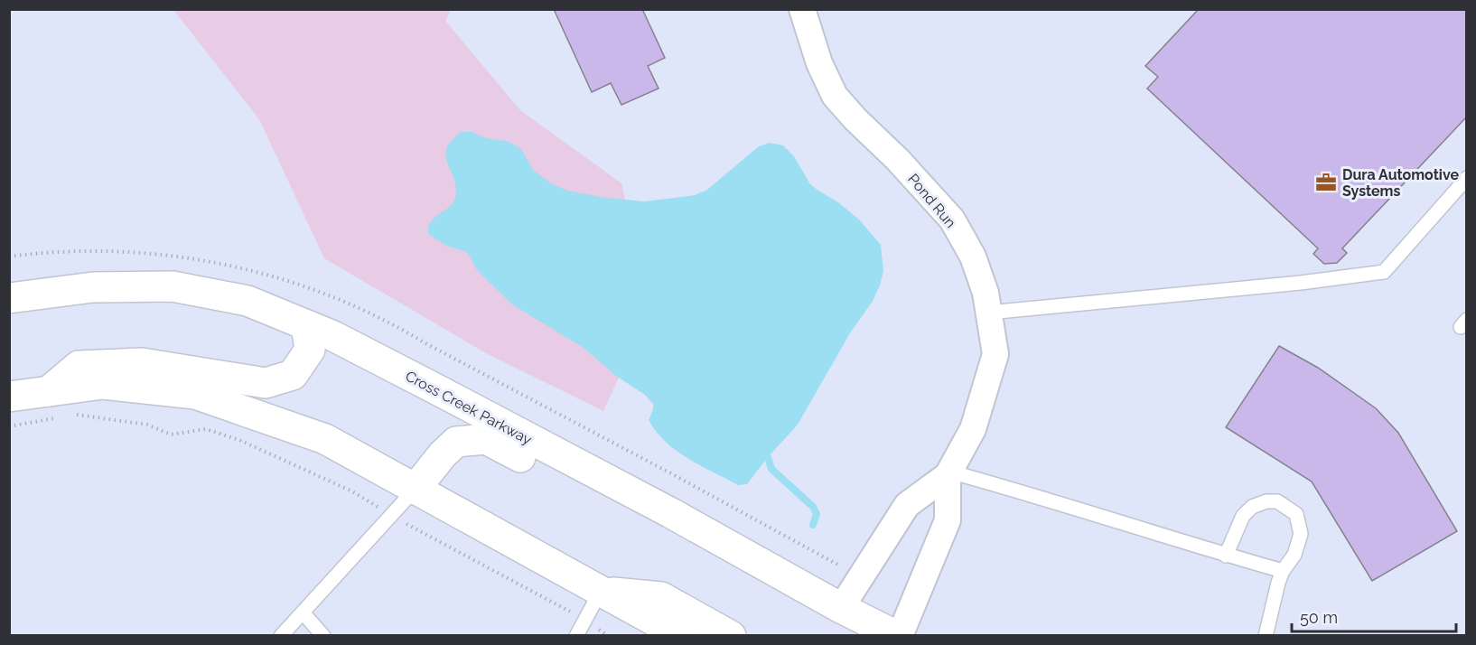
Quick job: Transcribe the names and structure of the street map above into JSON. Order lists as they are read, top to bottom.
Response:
{
  "streets": {
    "street": ["Pond Run", "Cross Creek Parkway"]
  },
  "crossings": [
    ["Pond Run", "Cross Creek Parkway"]
  ],
  "places": {
    "office": ["Dura Automotive Systems"]
  },
  "scale_bar": "50 m"
}
